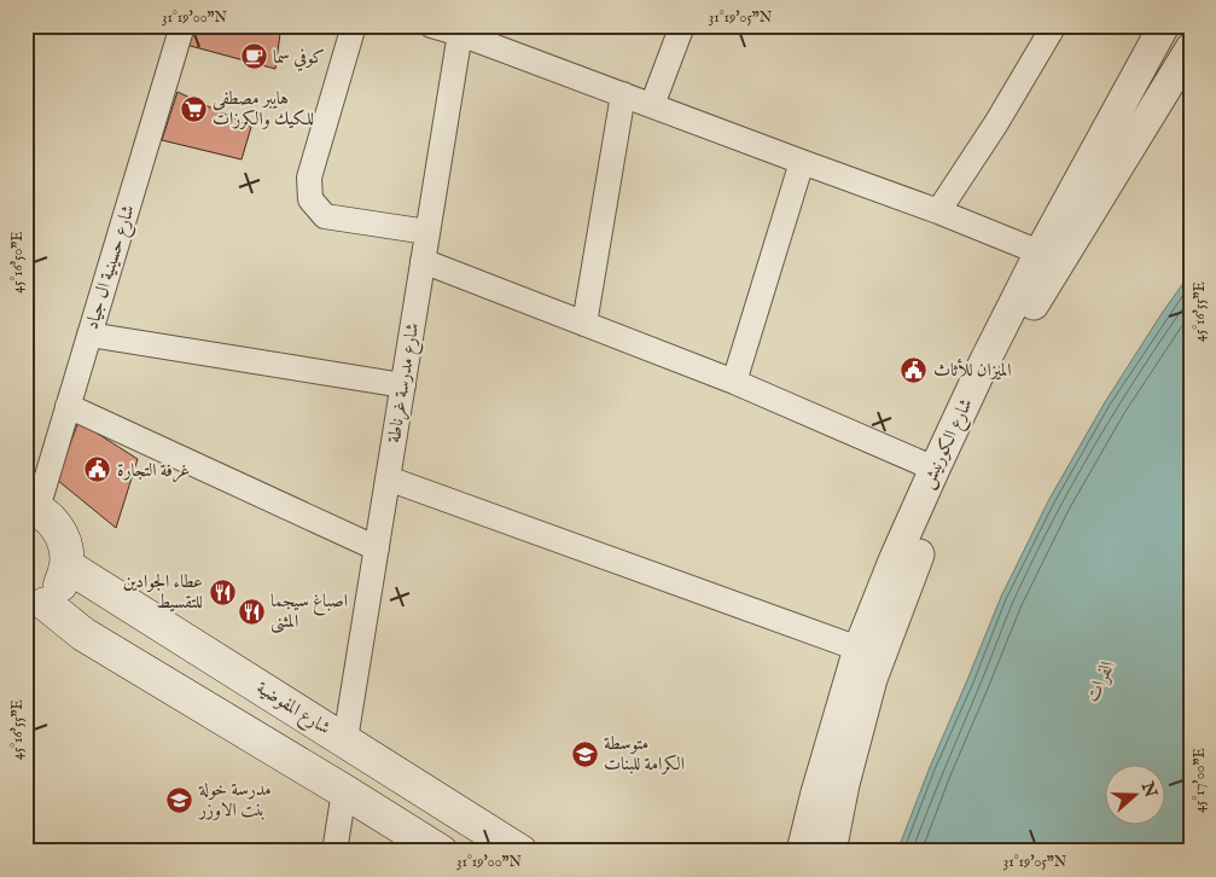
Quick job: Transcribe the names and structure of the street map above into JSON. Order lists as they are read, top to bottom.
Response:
{
  "streets": {
    "main road": ["شارع المفوضية"],
    "street": ["شارع حسينية ال جياد", "شارع مدرسة غرناطة", "شارع الكورنيش"]
  },
  "crossings": [
    ["شارع مدرسة غرناطة", "شارع المفوضية"]
  ],
  "water": ["الفرات"],
  "places": {
    "cafe": ["كوفي سما"],
    "supermarket": ["هايبر مصطفى للكيك والكرزات"],
    "public building": ["الميزان للأثاث", "غرفة التجارة"],
    "restaurant": ["عطاء الجوادين للتقسيط", "اصباغ سيجما المثنى"],
    "school or university": ["متوسطة الكرامة للبنات", "مدرسة خولة بنت الاوزر"]
  },
  "north": "right",
  "coordinates": [
    "31°19'00\"N",
    "31°19'05\"N",
    "45°16'50\"E",
    "45°16'55\"E",
    "45°17'00\"E"
  ]
}
